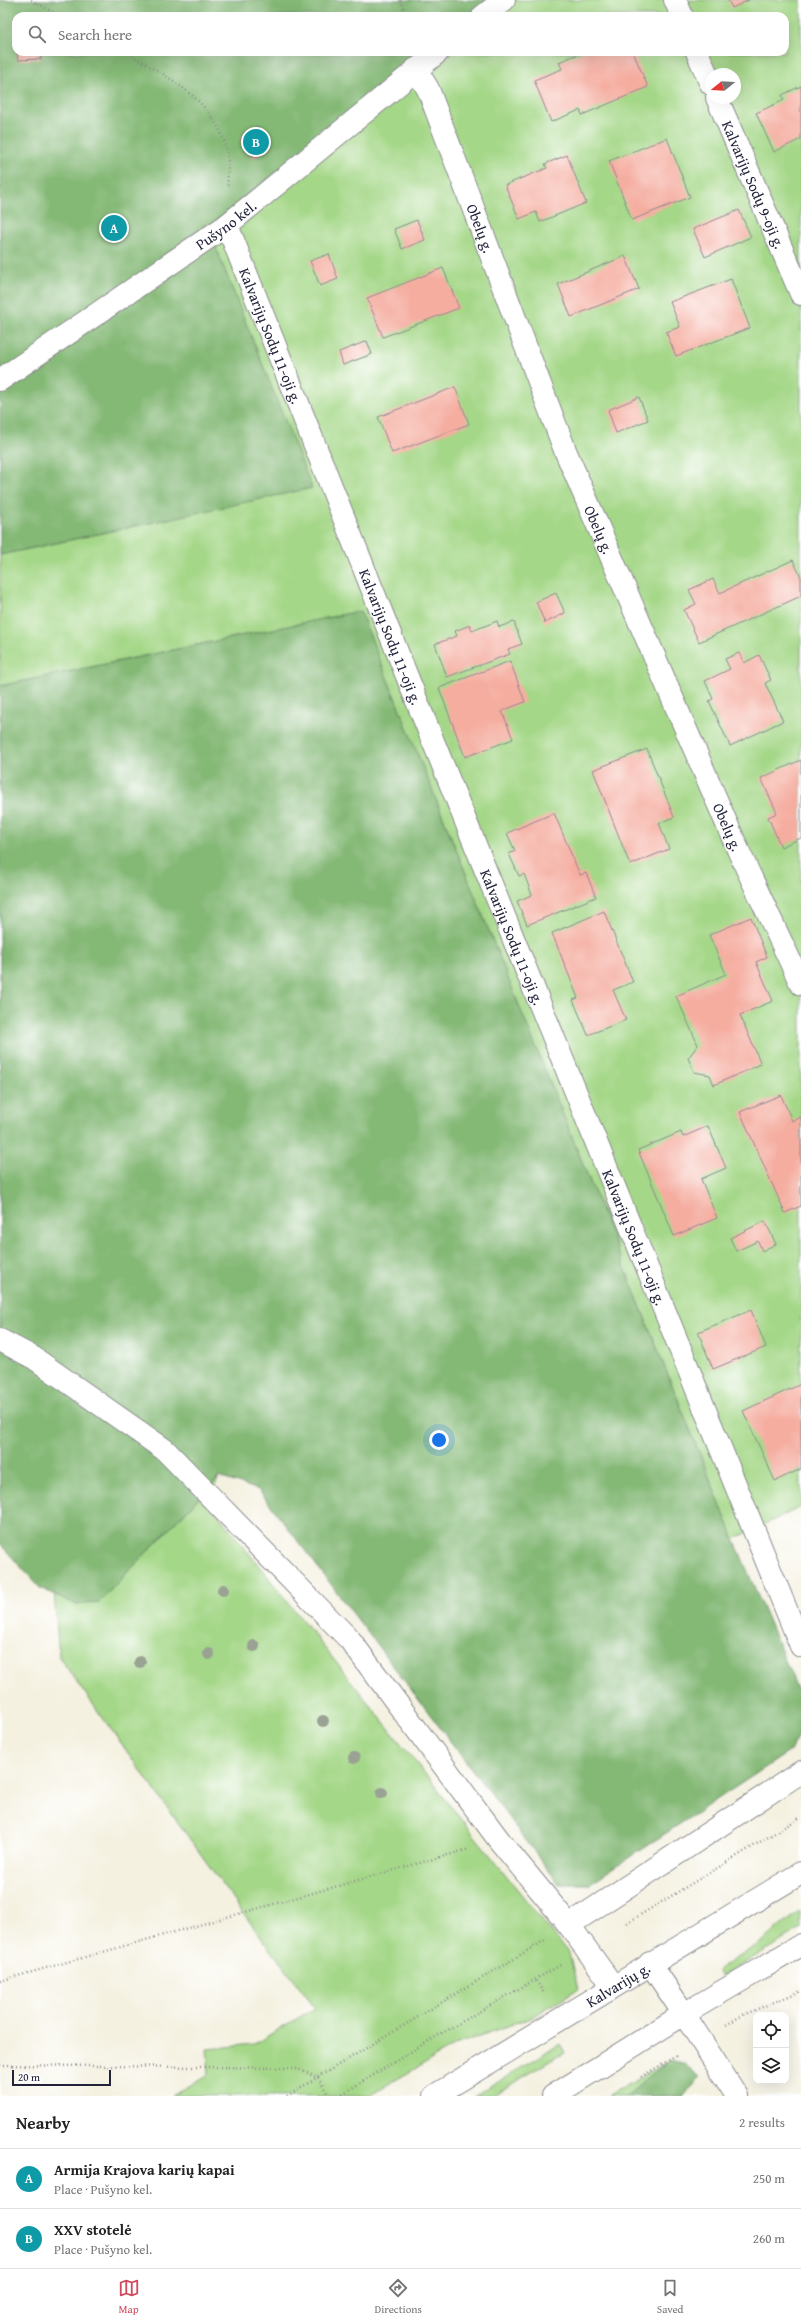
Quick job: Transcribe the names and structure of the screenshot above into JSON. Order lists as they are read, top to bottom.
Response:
{
  "streets": {
    "street": [
      "Kalvarijų Sodų 9-oji g.",
      "Pušyno kel.",
      "Obelų g.",
      "Kalvarijų Sodų 11-oji g.",
      "Kalvarijų g."
    ]
  },
  "crossings": [
    ["Pušyno kel.", "Obelų g."],
    ["Pušyno kel.", "Kalvarijų Sodų 11-oji g."]
  ],
  "scale_bar": "20 m",
  "north": "left",
  "page": {
    "search": "Search here",
    "pins": ["B", "A"],
    "scale": "20 m",
    "heading": ["Nearby", "2 results"],
    "list": [
      {
        "mark": "A",
        "name": "Armija Krajova karių kapai",
        "note": "Place · Pušyno kel.",
        "value": "250 m"
      },
      {
        "mark": "B",
        "name": "XXV stotelė",
        "note": "Place · Pušyno kel.",
        "value": "260 m"
      }
    ],
    "nav": ["Map", "Directions", "Saved"]
  }
}
